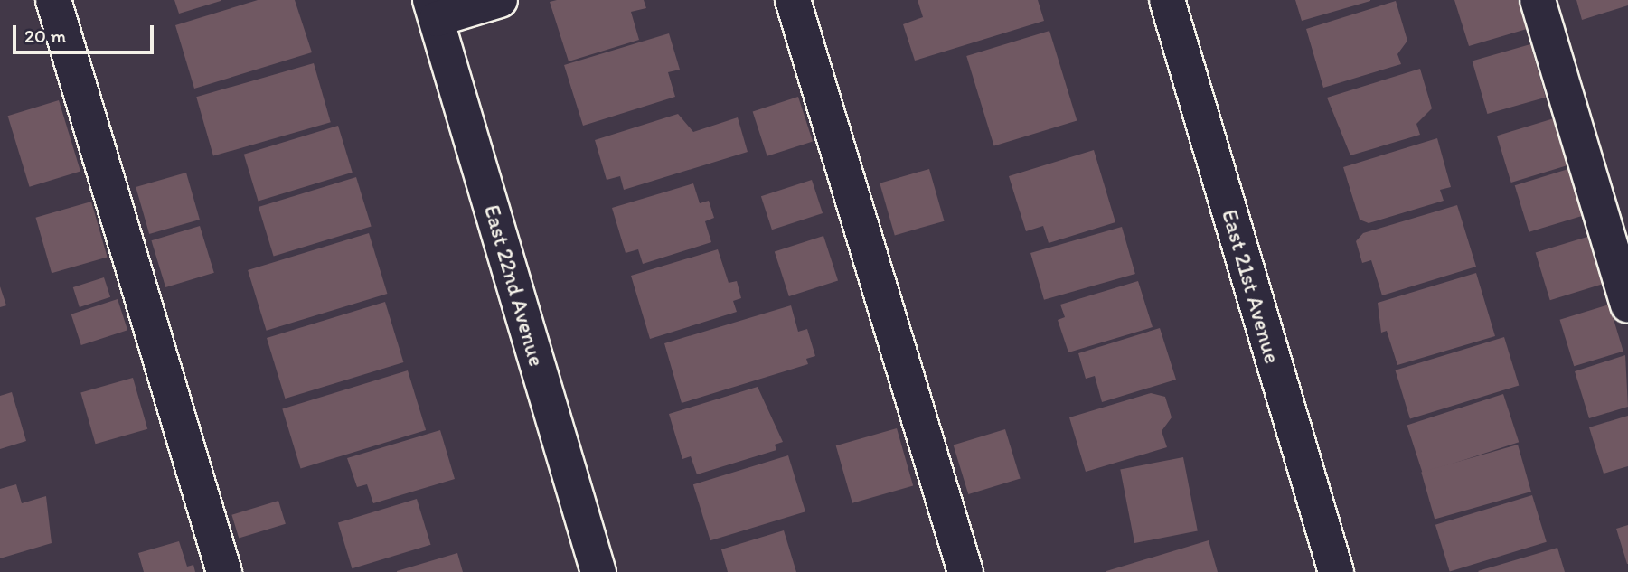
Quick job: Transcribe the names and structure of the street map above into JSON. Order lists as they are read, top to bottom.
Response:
{
  "streets": {
    "street": ["East 22nd Avenue", "East 21st Avenue"]
  },
  "scale_bar": "20 m"
}
